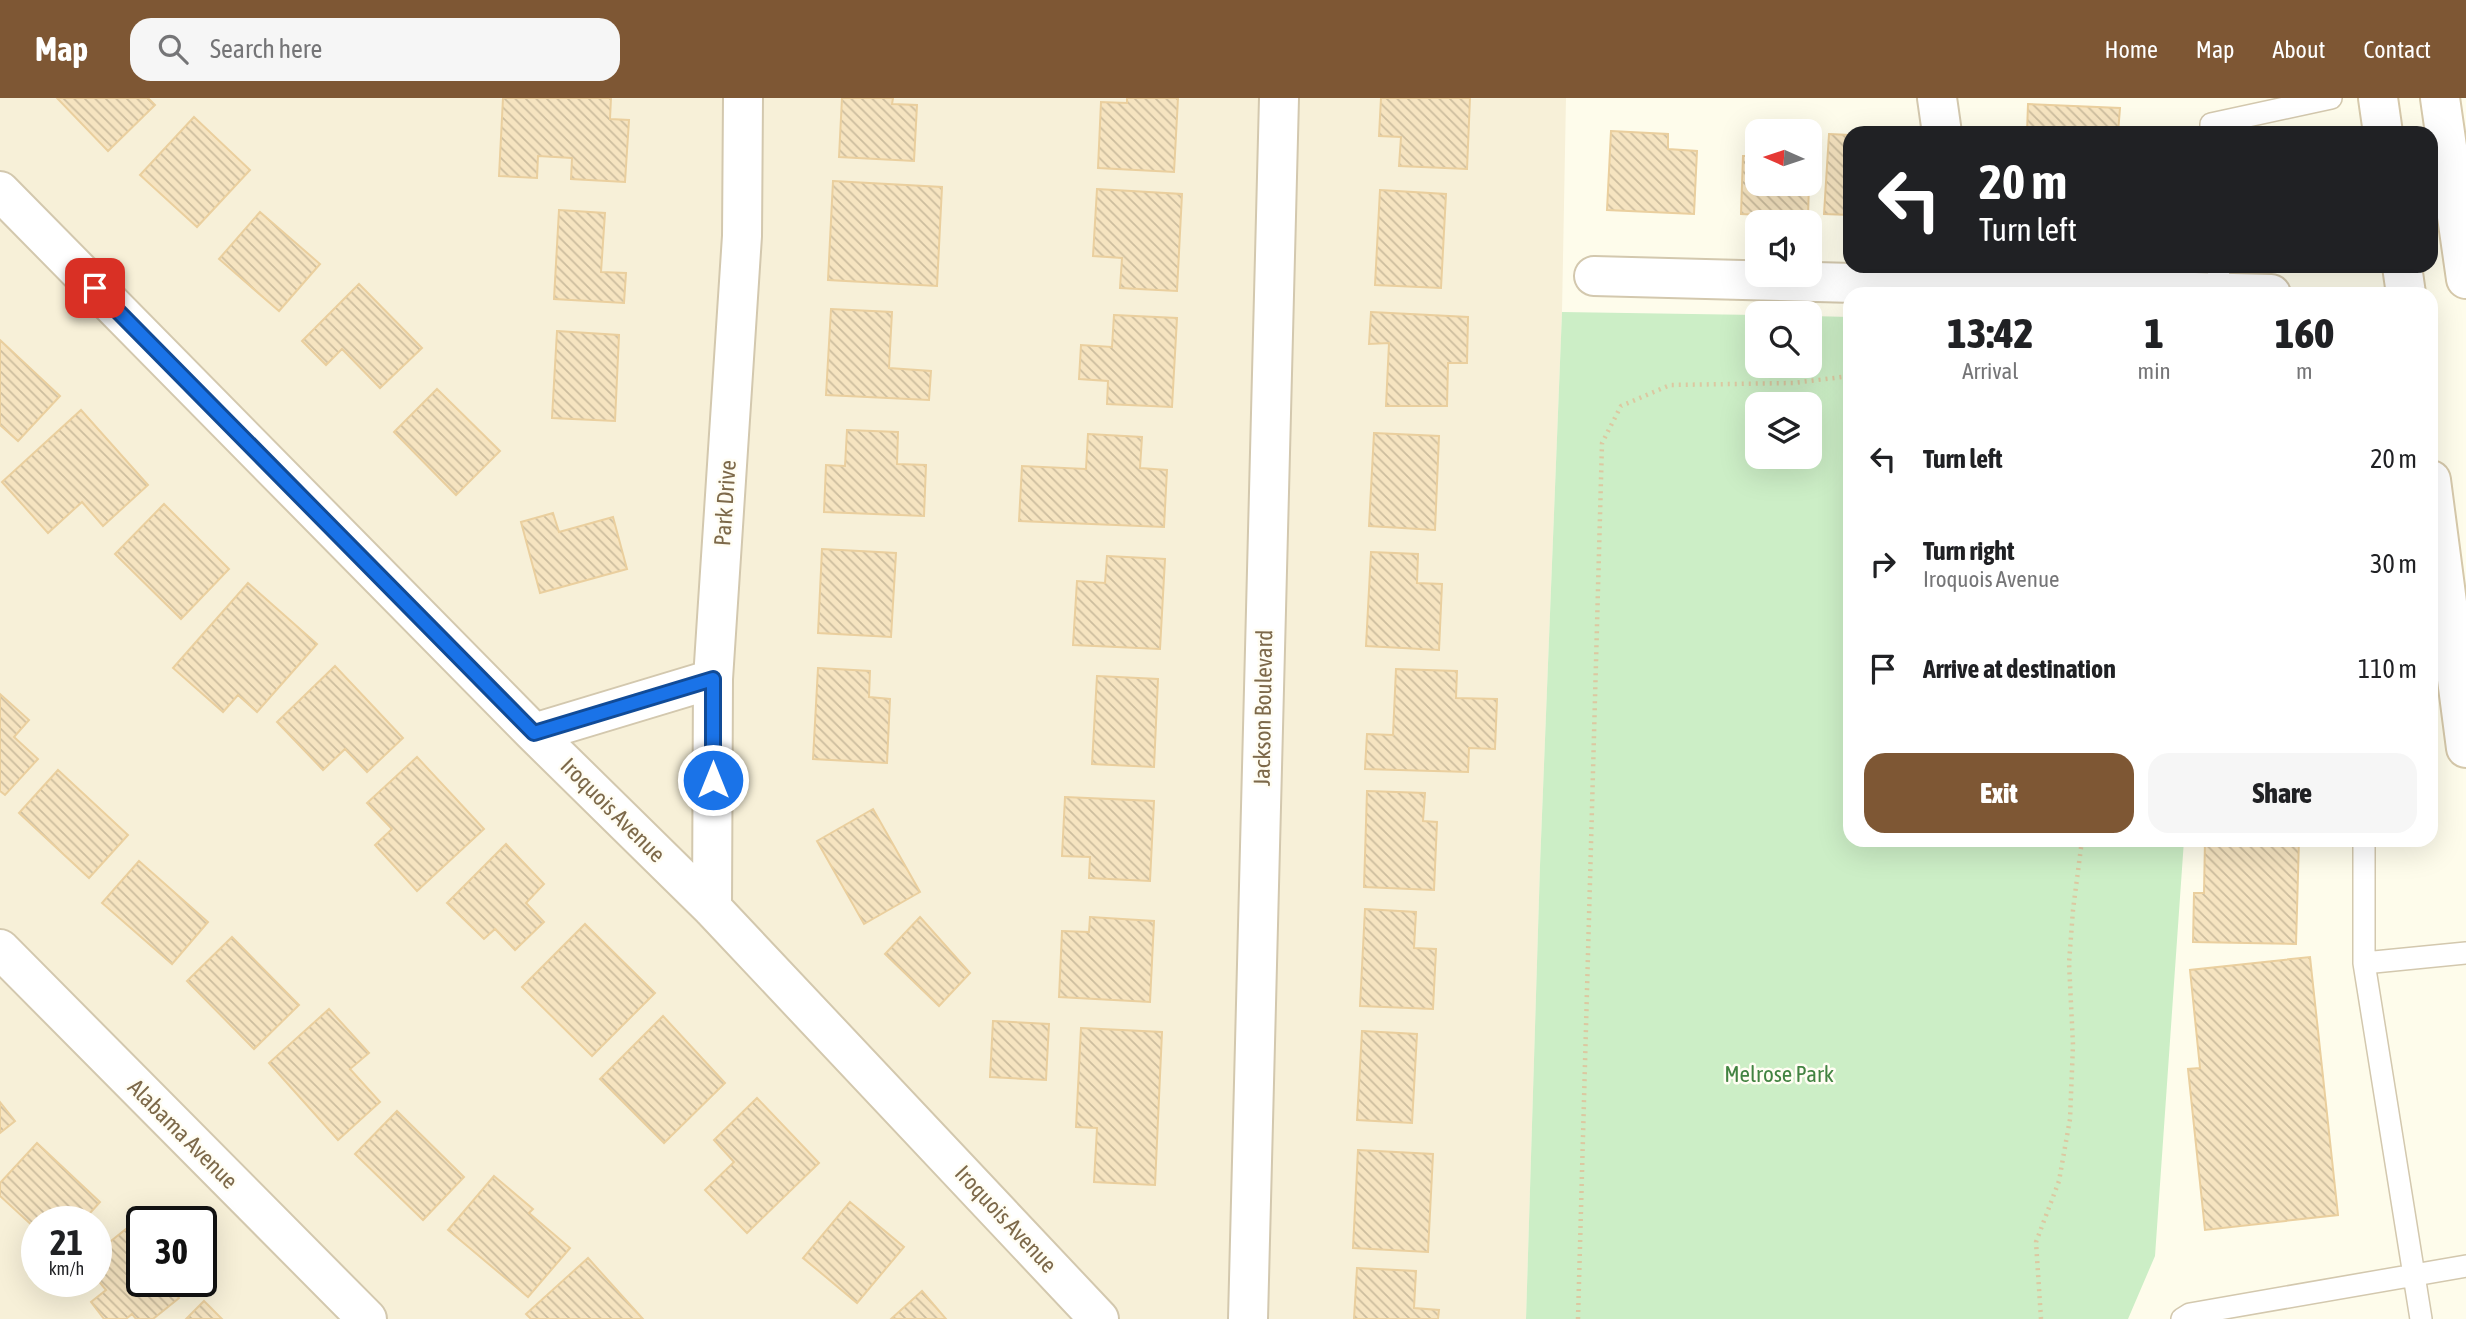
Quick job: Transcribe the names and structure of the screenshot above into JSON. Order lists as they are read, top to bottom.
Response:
{
  "streets": {
    "street": [
      "Park Drive",
      "Jackson Boulevard",
      "Iroquois Avenue",
      "Alabama Avenue"
    ]
  },
  "crossings": [
    ["Park Drive", "Iroquois Avenue"]
  ],
  "parks": ["Melrose Park"],
  "north": "left",
  "page": {
    "header": "Map",
    "search": "Search here",
    "nav": [
      "Home",
      "Map",
      "About",
      "Contact"
    ],
    "turn": ["20 m", "Turn left"],
    "eta": [
      "13:42",
      "Arrival",
      "1",
      "min",
      "160",
      "m"
    ],
    "list": [
      {
        "name": "Turn left",
        "value": "20 m"
      },
      {
        "name": "Turn right",
        "note": "Iroquois Avenue",
        "value": "30 m"
      },
      {
        "name": "Arrive at destination",
        "value": "110 m"
      }
    ],
    "buttons": ["Exit", "Share"],
    "speed": "21 km/h",
    "limit": "30"
  }
}
